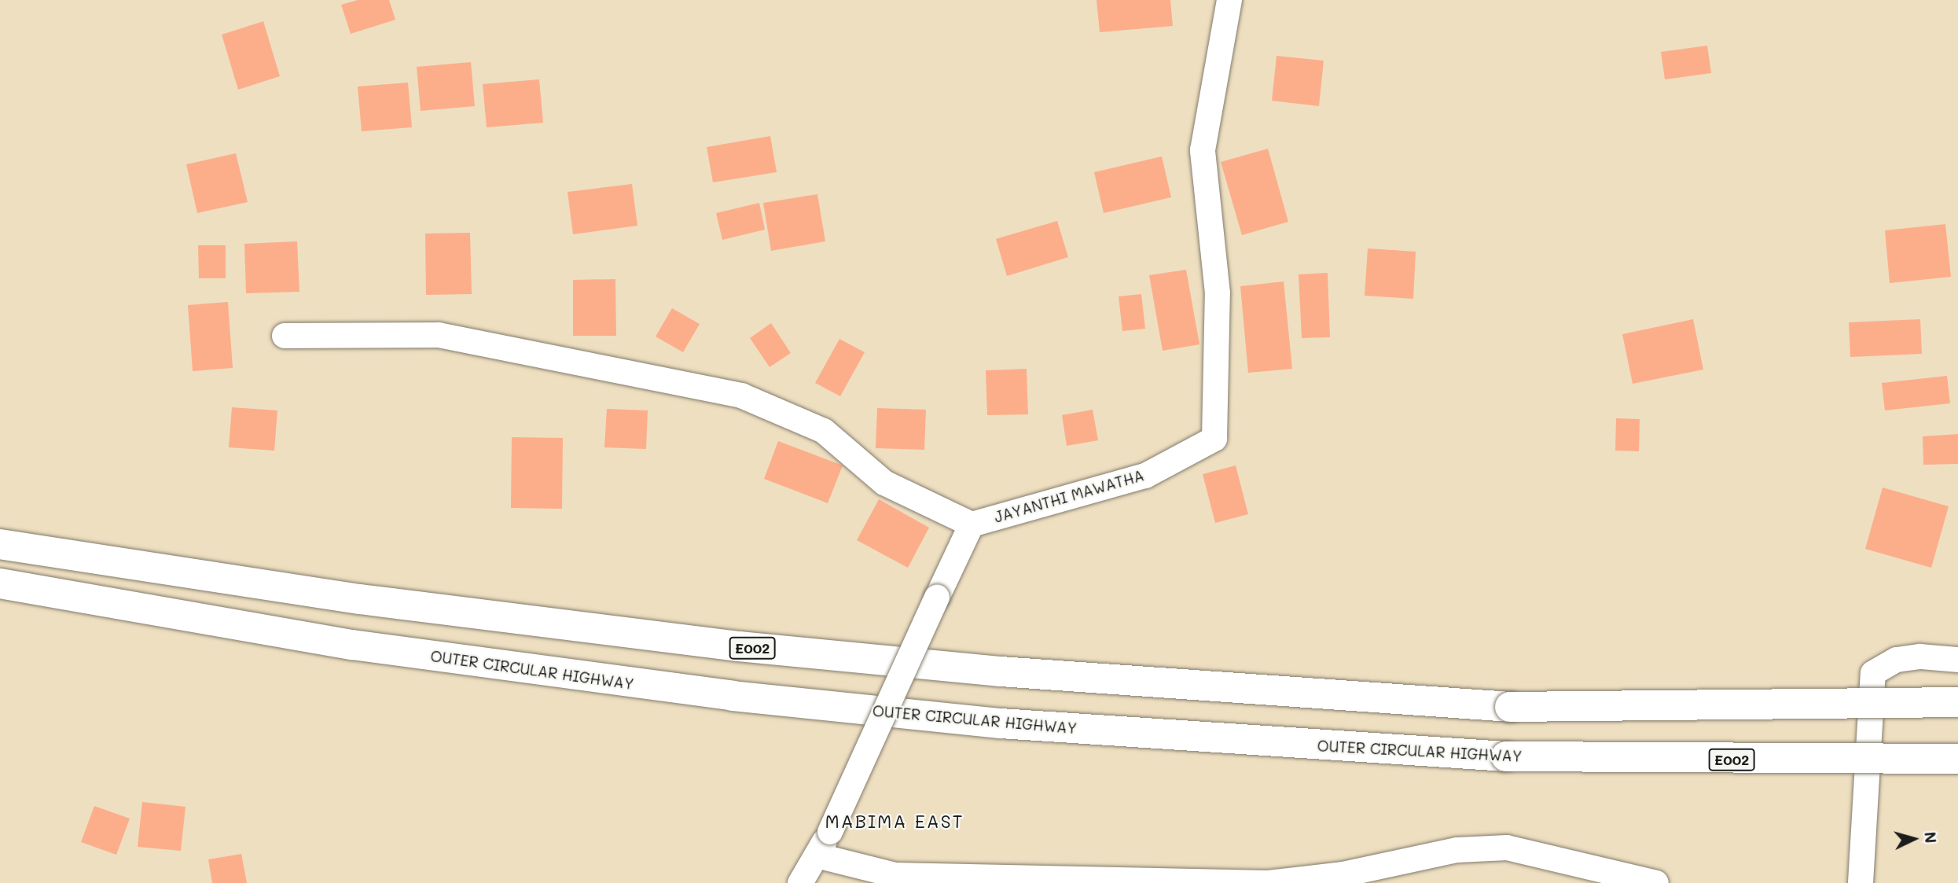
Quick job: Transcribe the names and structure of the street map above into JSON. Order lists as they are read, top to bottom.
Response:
{
  "streets": {
    "highway": ["E002", "OUTER CIRCULAR HIGHWAY"],
    "street": ["JAYANTHI MAWATHA"]
  },
  "districts": ["MABIMA EAST"],
  "north": "right"
}
